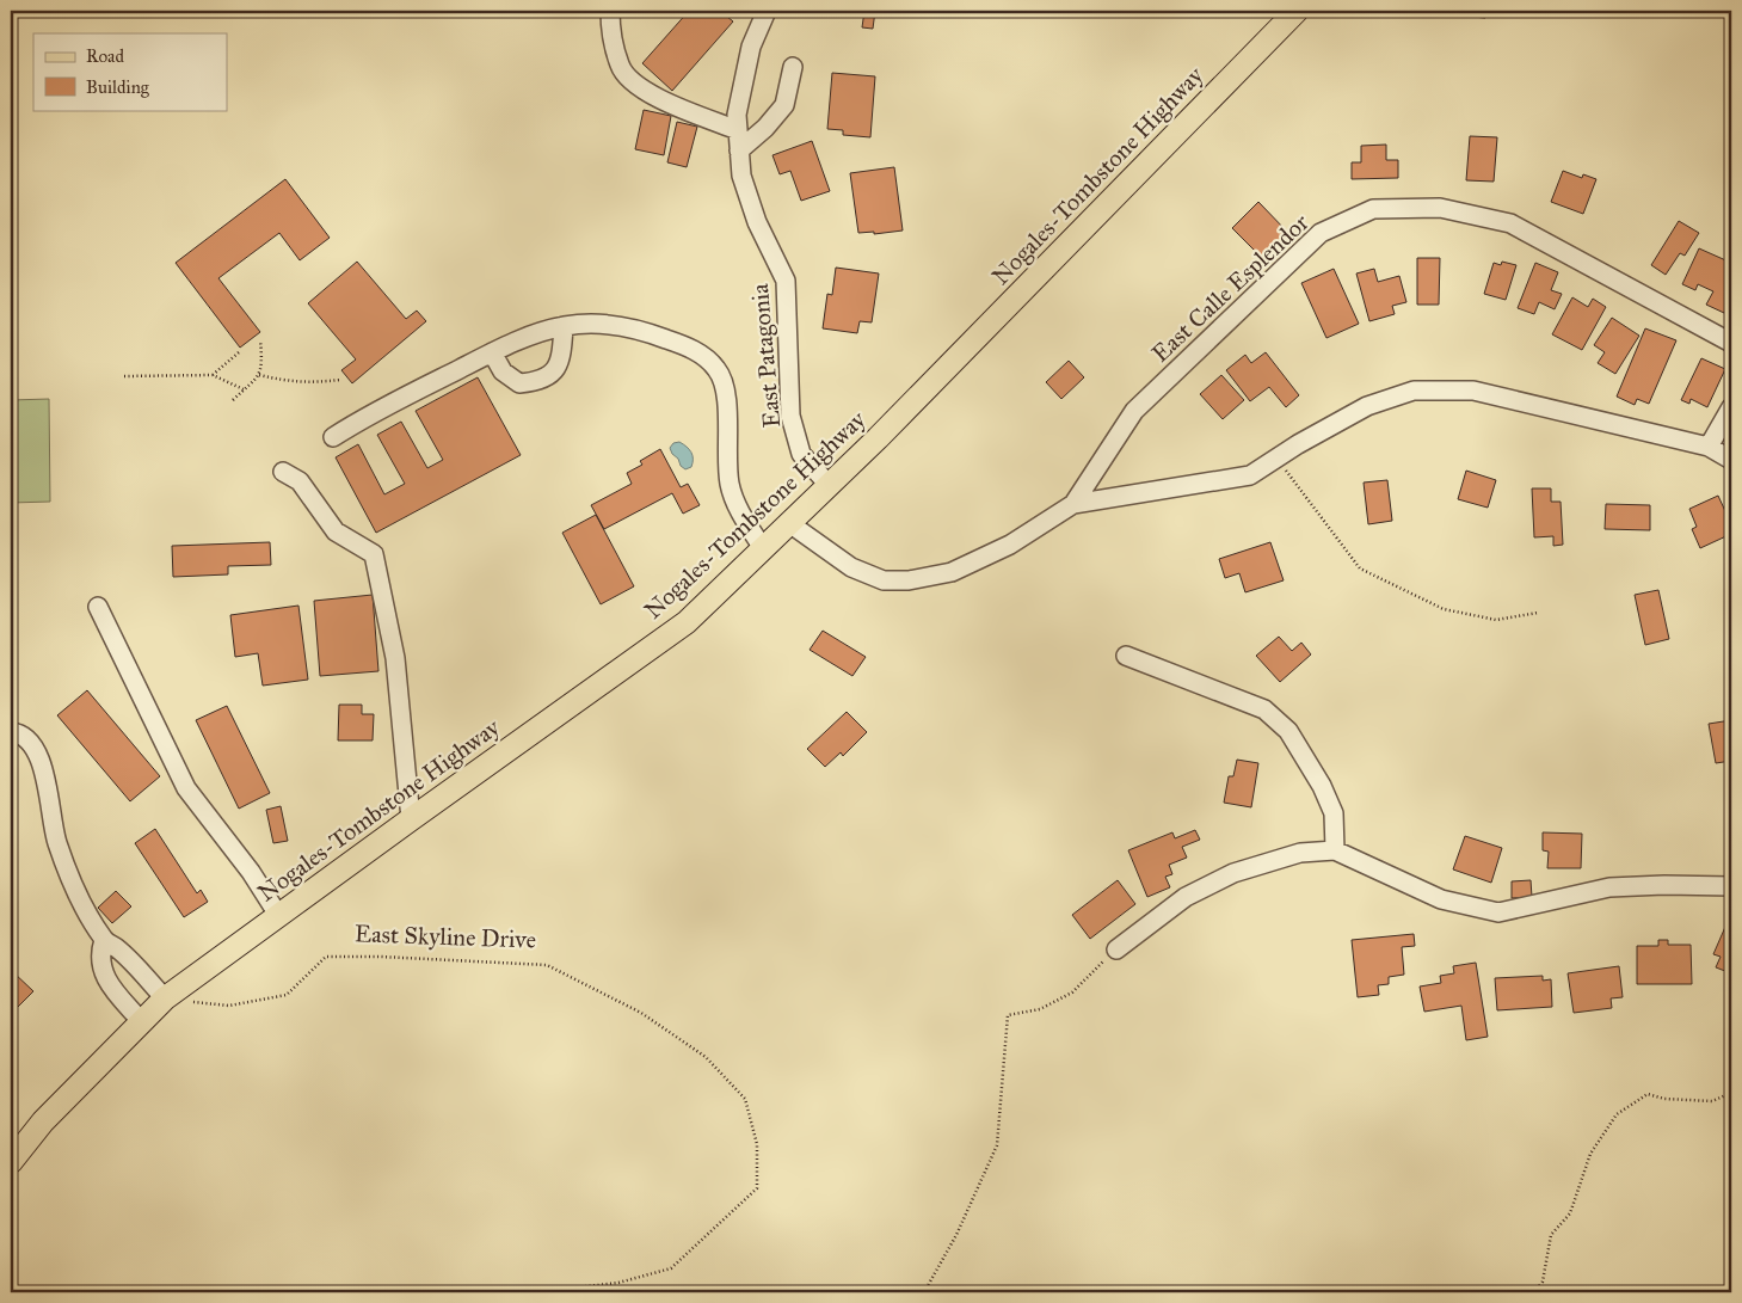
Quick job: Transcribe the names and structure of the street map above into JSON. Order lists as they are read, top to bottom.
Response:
{
  "streets": {
    "main road": ["Nogales-Tombstone Highway"],
    "street": ["East Calle Esplendor", "East Patagonia"],
    "path": ["East Skyline Drive"]
  },
  "crossings": [
    ["Nogales-Tombstone Highway", "East Patagonia"],
    ["Nogales-Tombstone Highway", "East Skyline Drive"]
  ],
  "legend": ["Road", "Building"]
}
